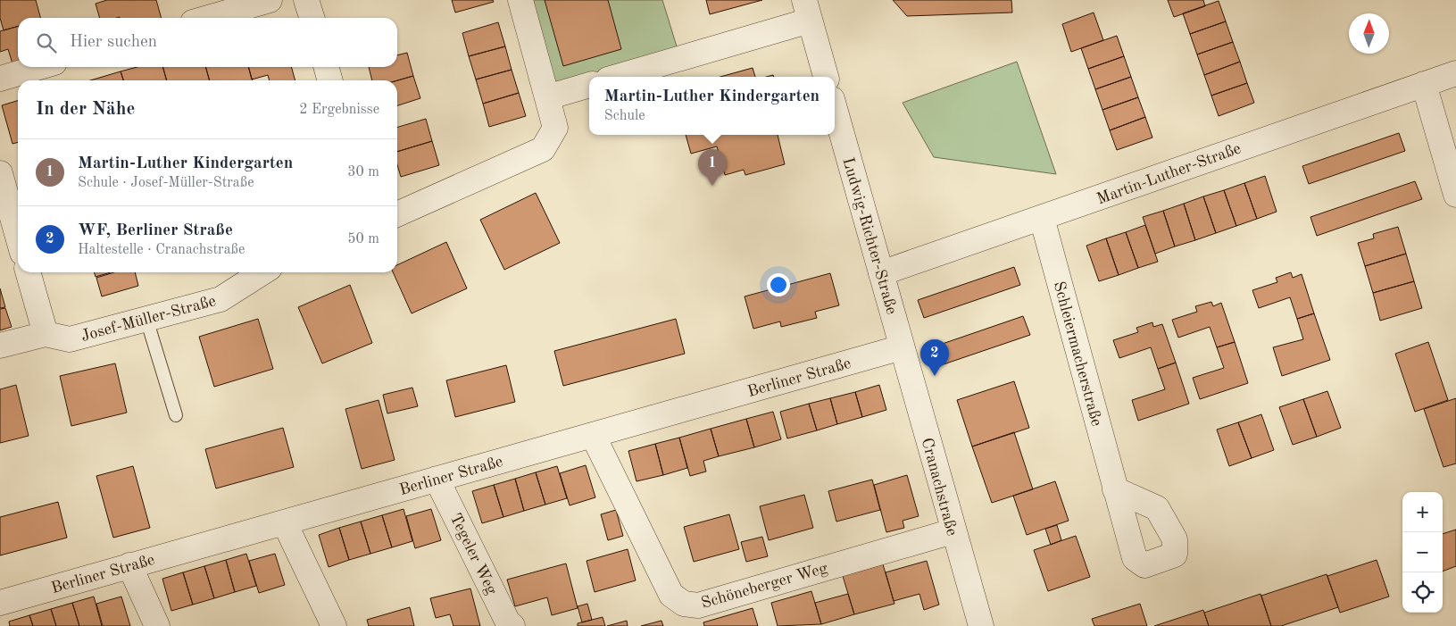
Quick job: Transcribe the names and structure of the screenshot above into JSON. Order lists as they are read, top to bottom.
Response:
{
  "streets": {
    "street": [
      "Martin-Luther-Straße",
      "Ludwig-Richter-Straße",
      "Josef-Müller-Straße",
      "Schleiermacherstraße",
      "Berliner Straße",
      "Cranachstraße",
      "Tegeler Weg",
      "Schöneberger Weg"
    ]
  },
  "crossings": [
    ["Martin-Luther-Straße", "Ludwig-Richter-Straße"],
    ["Martin-Luther-Straße", "Schleiermacherstraße"],
    ["Ludwig-Richter-Straße", "Berliner Straße"],
    ["Ludwig-Richter-Straße", "Cranachstraße"],
    ["Berliner Straße", "Cranachstraße"],
    ["Berliner Straße", "Tegeler Weg"],
    ["Berliner Straße", "Schöneberger Weg"],
    ["Cranachstraße", "Schöneberger Weg"]
  ],
  "north": "top",
  "page": {
    "search": "Hier suchen",
    "popup": ["Martin-Luther Kindergarten", "Schule"],
    "heading": ["In der Nähe", "2 Ergebnisse"],
    "list": [
      {
        "mark": "1",
        "name": "Martin-Luther Kindergarten",
        "note": "Schule · Josef-Müller-Straße",
        "value": "30 m"
      },
      {
        "mark": "2",
        "name": "WF, Berliner Straße",
        "note": "Haltestelle · Cranachstraße",
        "value": "50 m"
      }
    ],
    "pins": ["1", "2"],
    "map_buttons": ["+", "−"]
  }
}
